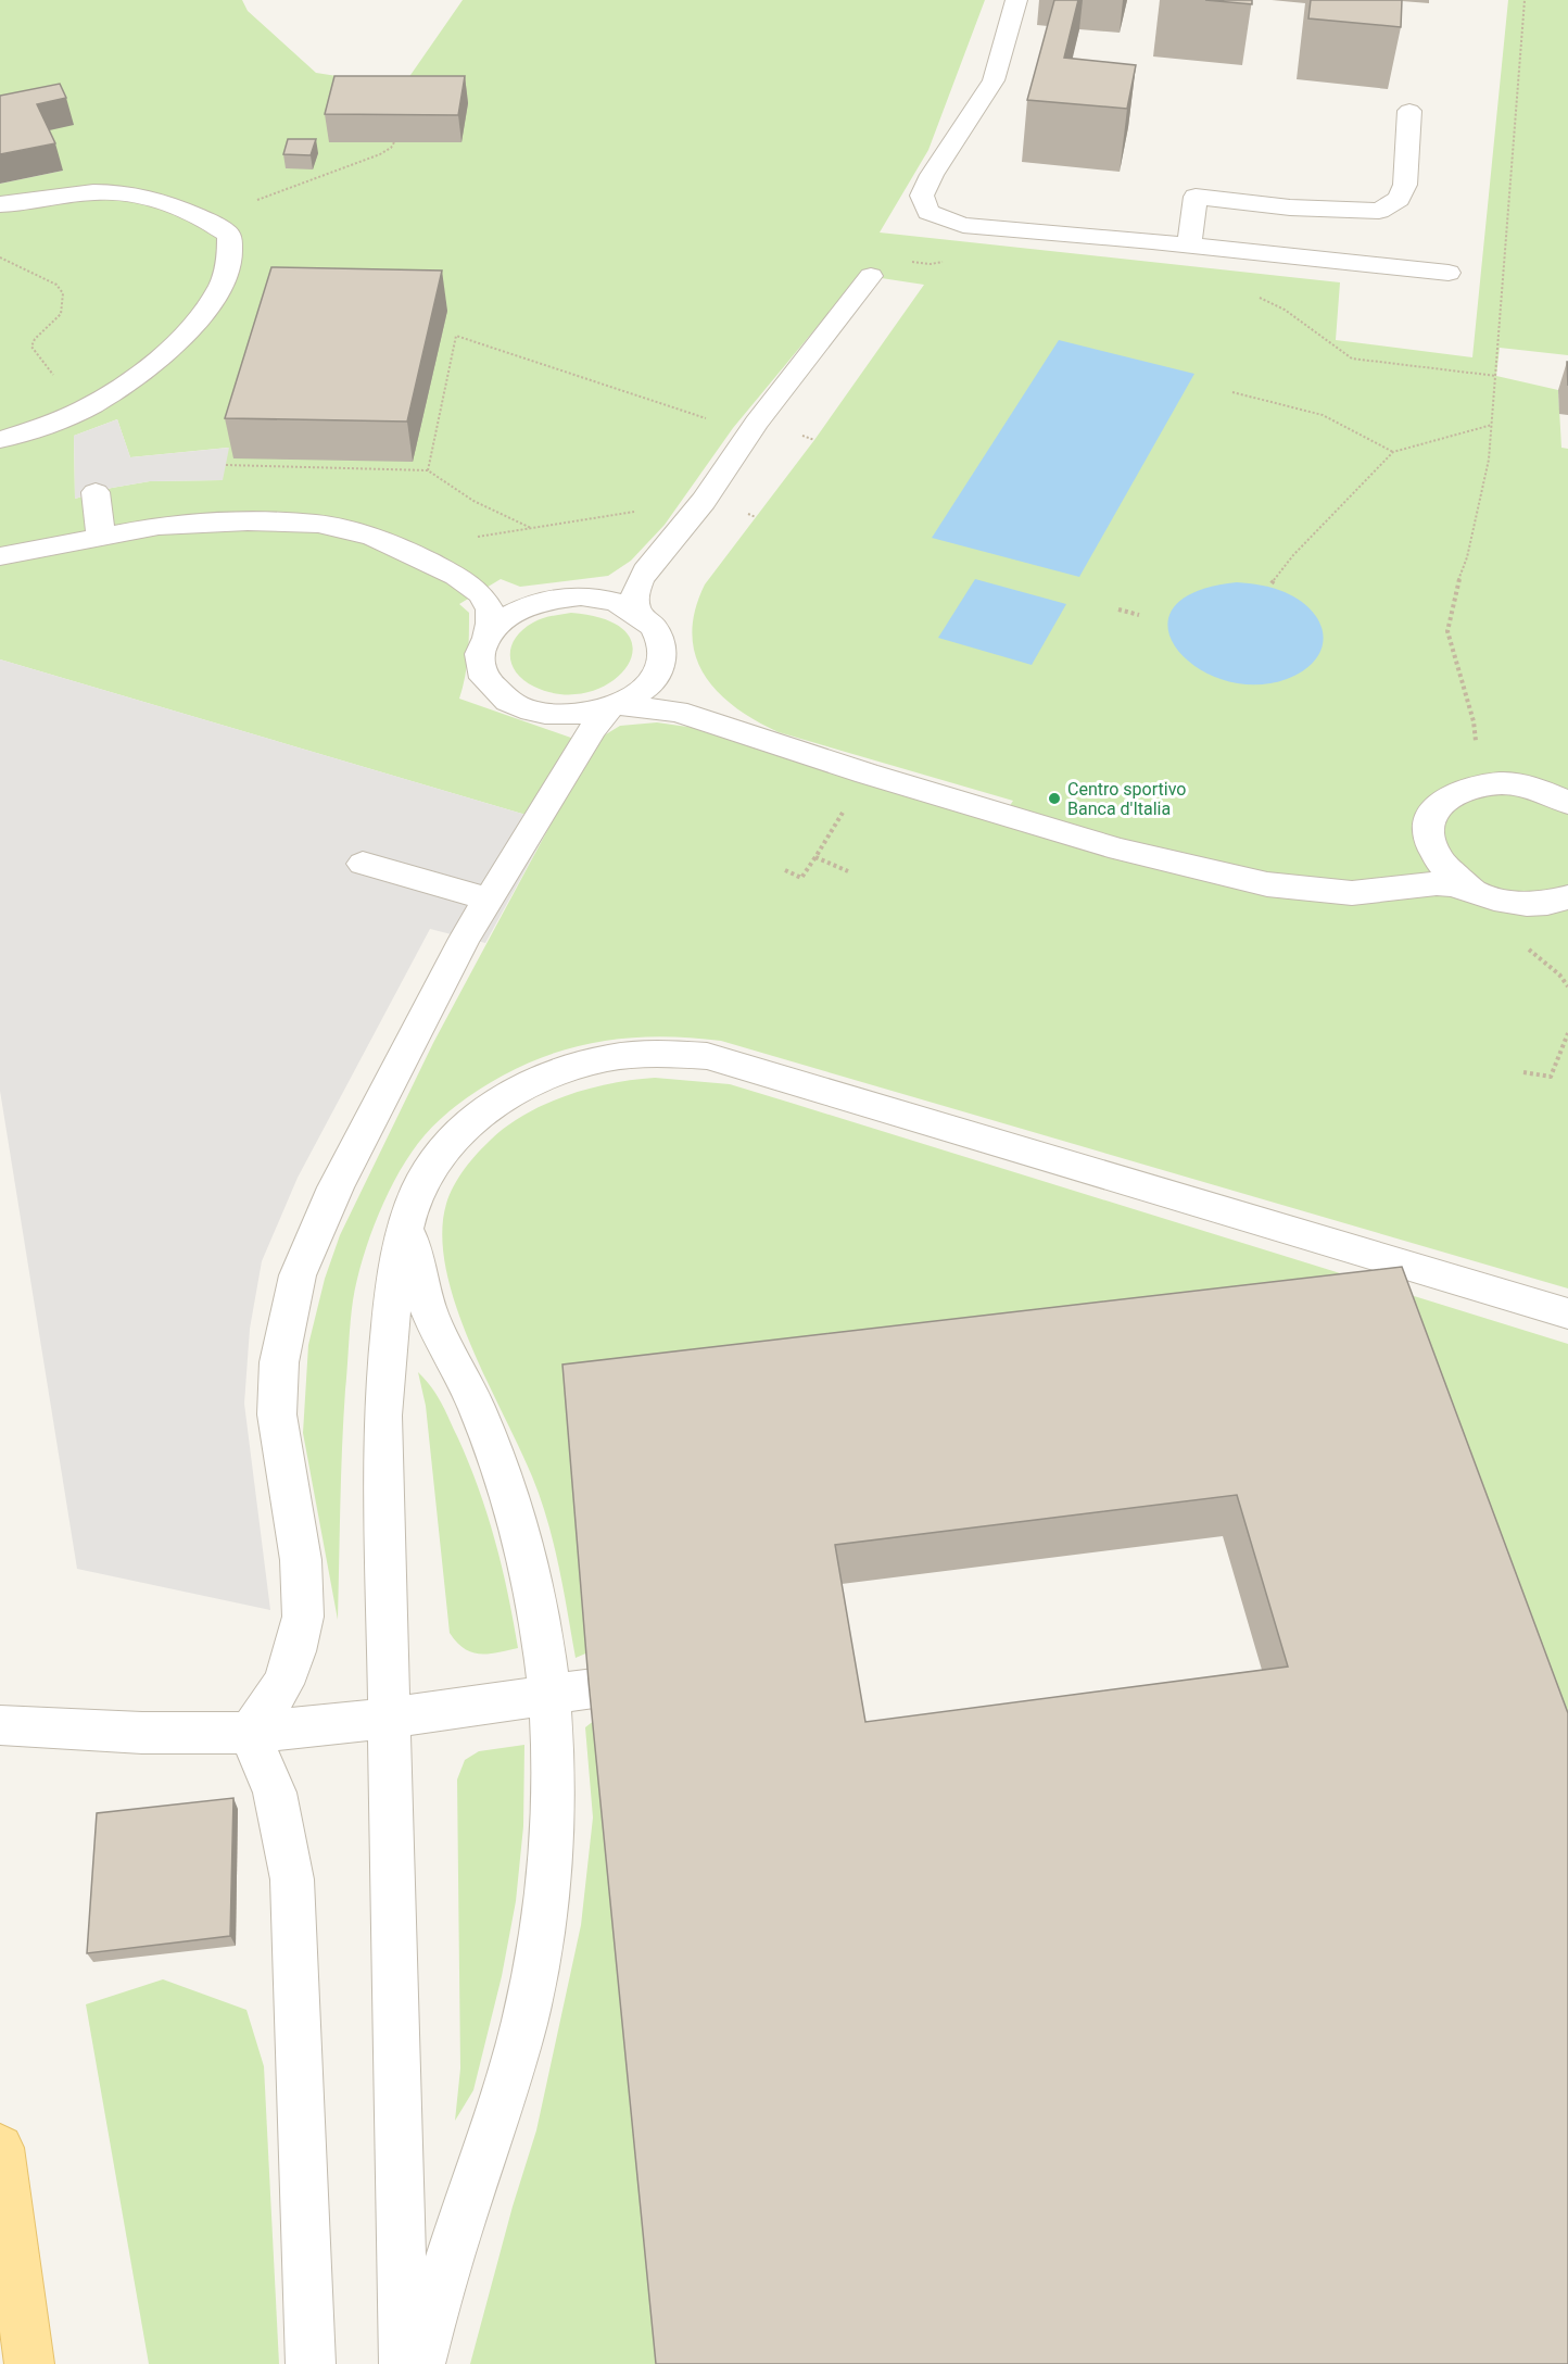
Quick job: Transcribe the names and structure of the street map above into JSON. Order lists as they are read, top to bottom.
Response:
{
  "places": ["Centro sportivo Banca d'Italia"]
}
